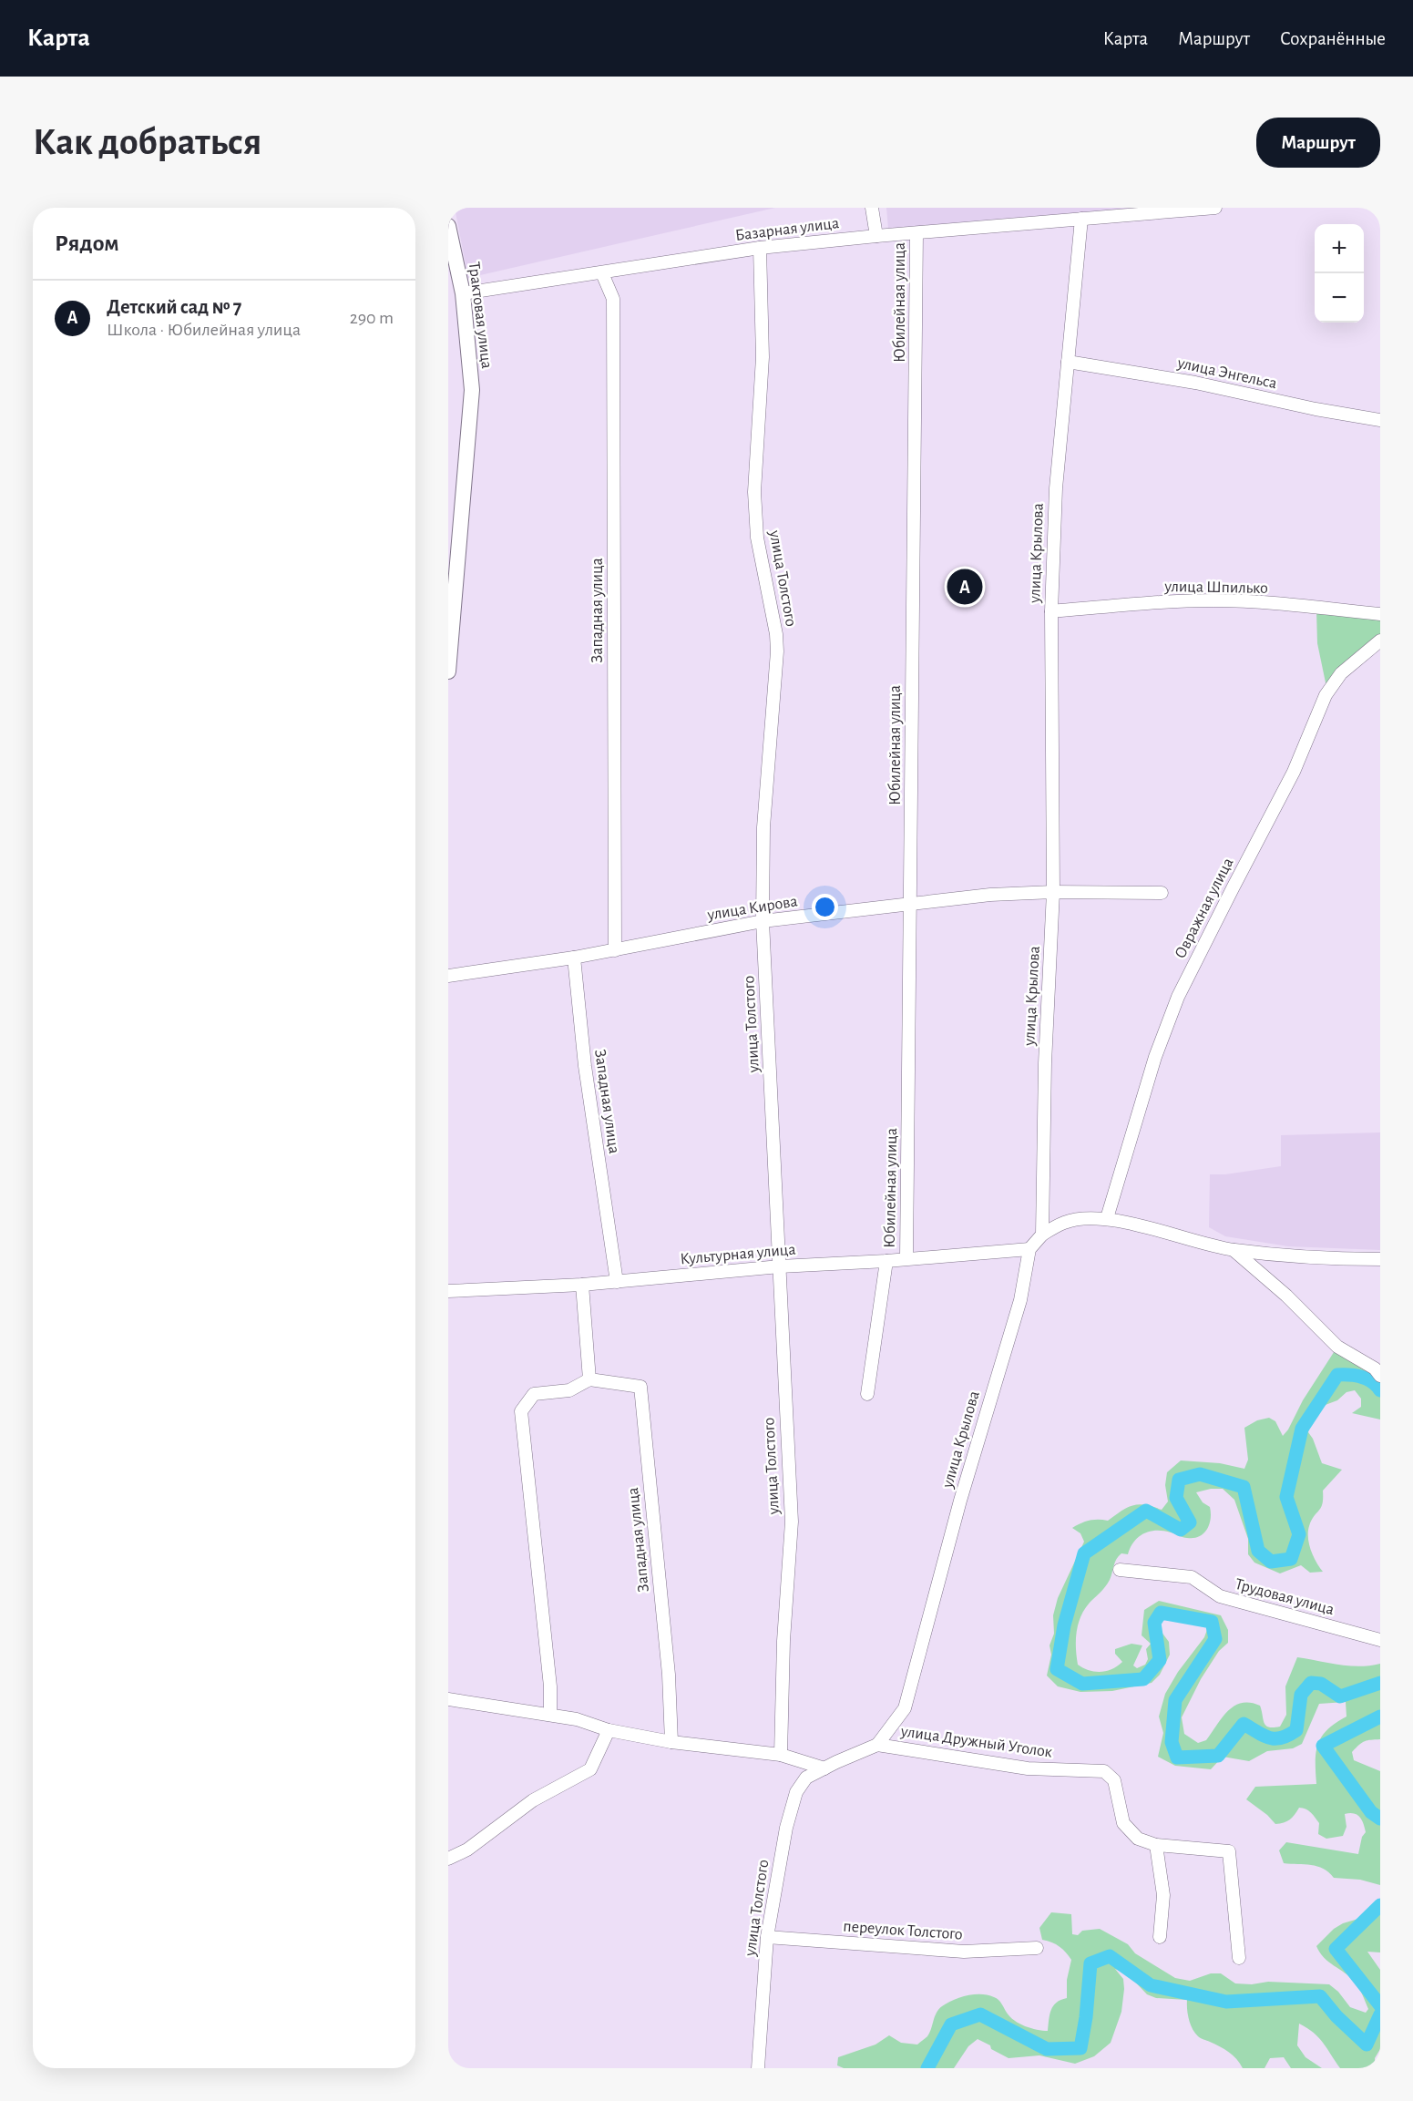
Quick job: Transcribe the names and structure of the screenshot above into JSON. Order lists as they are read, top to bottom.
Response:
{
  "streets": {
    "main road": ["Трактовая улица"],
    "street": [
      "Базарная улица",
      "Юбилейная улица",
      "улица Энгельса",
      "улица Крылова",
      "улица Толстого",
      "улица Шпилько",
      "Западная улица",
      "улица Кирова",
      "Овражная улица",
      "Культурная улица",
      "Трудовая улица",
      "улица Дружный Уголок",
      "переулок Толстого"
    ]
  },
  "crossings": [
    ["Базарная улица", "Юбилейная улица"],
    ["Базарная улица", "Трактовая улица"],
    ["Базарная улица", "улица Крылова"],
    ["Базарная улица", "улица Толстого"],
    ["Базарная улица", "Западная улица"],
    ["Юбилейная улица", "улица Кирова"],
    ["Юбилейная улица", "Культурная улица"],
    ["улица Энгельса", "улица Крылова"],
    ["улица Крылова", "улица Толстого"],
    ["улица Крылова", "улица Шпилько"],
    ["улица Крылова", "улица Кирова"],
    ["улица Крылова", "Культурная улица"],
    ["улица Крылова", "улица Дружный Уголок"],
    ["улица Толстого", "улица Кирова"],
    ["улица Толстого", "Культурная улица"],
    ["улица Толстого", "улица Дружный Уголок"],
    ["улица Толстого", "переулок Толстого"],
    ["Западная улица", "улица Кирова"],
    ["Западная улица", "Культурная улица"]
  ],
  "page": {
    "header": "Карта",
    "nav": ["Карта", "Маршрут", "Сохранённые"],
    "buttons": "Маршрут",
    "title": "Как добраться",
    "heading": "Рядом",
    "map_buttons": ["+", "−"],
    "list": [
      {
        "mark": "A",
        "name": "Детский сад № 7",
        "note": "Школа · Юбилейная улица",
        "value": "290 m"
      }
    ],
    "pins": "A"
  }
}
